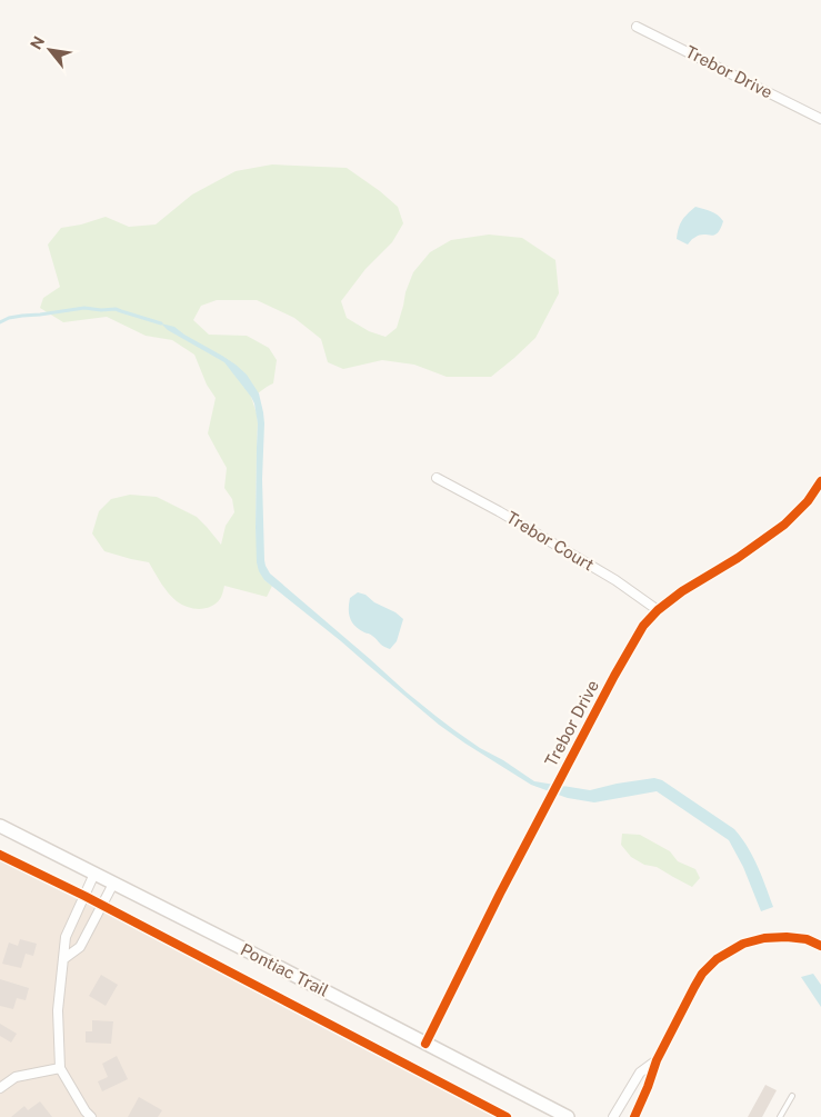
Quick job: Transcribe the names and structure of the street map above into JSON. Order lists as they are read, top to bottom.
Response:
{
  "streets": {
    "main road": ["Pontiac Trail"],
    "street": ["Trebor Drive", "Trebor Court"]
  },
  "crossings": [
    ["Trebor Drive", "Trebor Court"],
    ["Trebor Drive", "Pontiac Trail"]
  ],
  "north": "top left"
}
